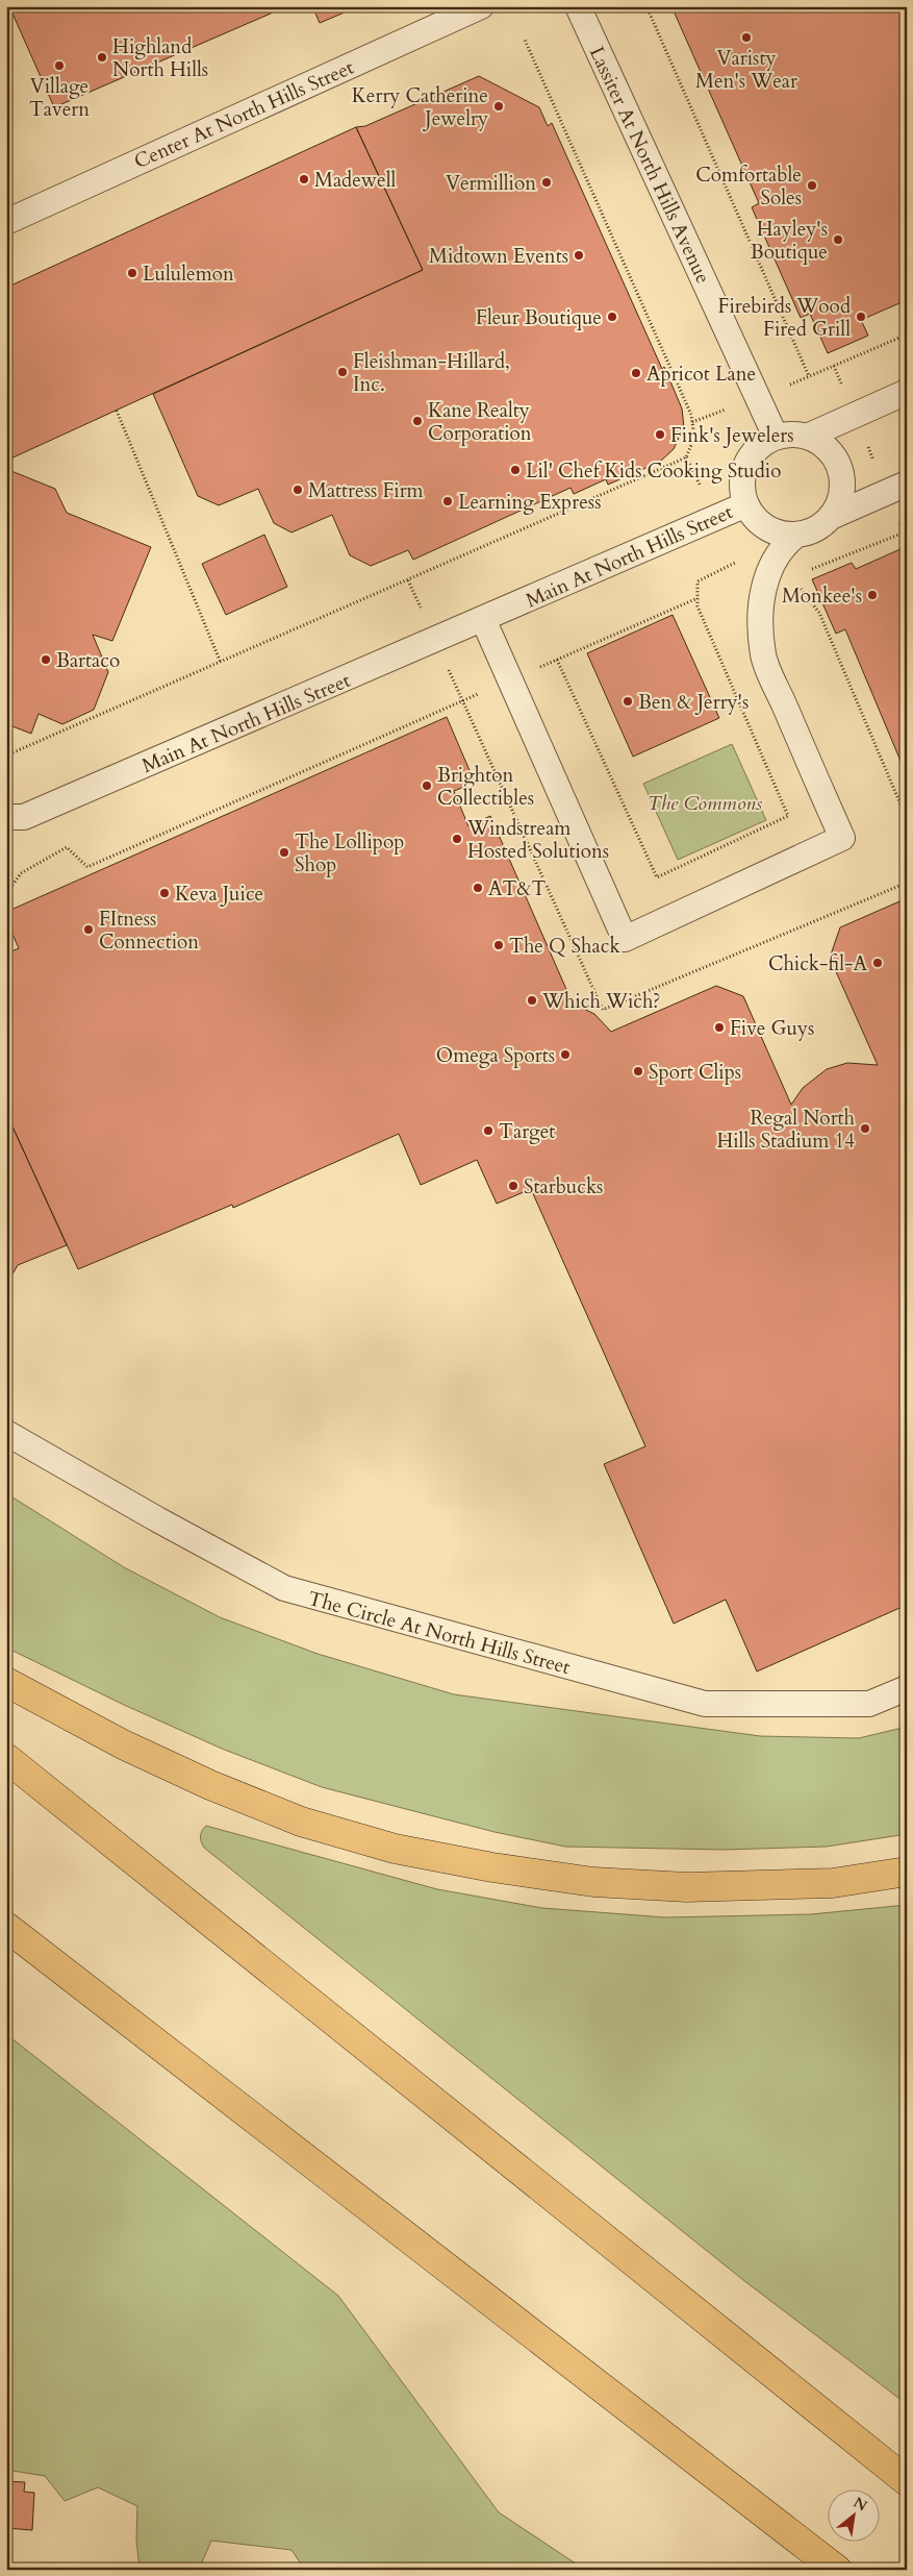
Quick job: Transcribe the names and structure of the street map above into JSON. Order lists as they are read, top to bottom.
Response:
{
  "streets": {
    "lane": [
      "Center At North Hills Street",
      "Lassiter At North Hills Avenue",
      "Main At North Hills Street",
      "The Circle At North Hills Street"
    ]
  },
  "crossings": [
    ["Lassiter At North Hills Avenue", "Main At North Hills Street"]
  ],
  "parks": ["The Commons"],
  "places": [
    "Varisty Men's Wear",
    "Highland North Hills",
    "Village Tavern",
    "Kerry Catherine Jewelry",
    "Madewell",
    "Vermillion",
    "Comfortable Soles",
    "Hayley's Boutique",
    "Midtown Events",
    "Lululemon",
    "Fleur Boutique",
    "Firebirds Wood Fired Grill",
    "Fleishman-Hillard, Inc.",
    "Apricot Lane",
    "Kane Realty Corporation",
    "Fink's Jewelers",
    "Lil' Chef Kids Cooking Studio",
    "Mattress Firm",
    "Learning Express",
    "Monkee's",
    "Bartaco",
    "Ben & Jerry's",
    "Brighton Collectibles",
    "Windstream Hosted Solutions",
    "The Lollipop Shop",
    "AT&T",
    "Keva Juice",
    "FItness Connection",
    "The Q Shack",
    "Chick-fil-A",
    "Which Wich?",
    "Five Guys",
    "Omega Sports",
    "Sport Clips",
    "Regal North Hills Stadium 14",
    "Target",
    "Starbucks"
  ],
  "north": "top right"
}
